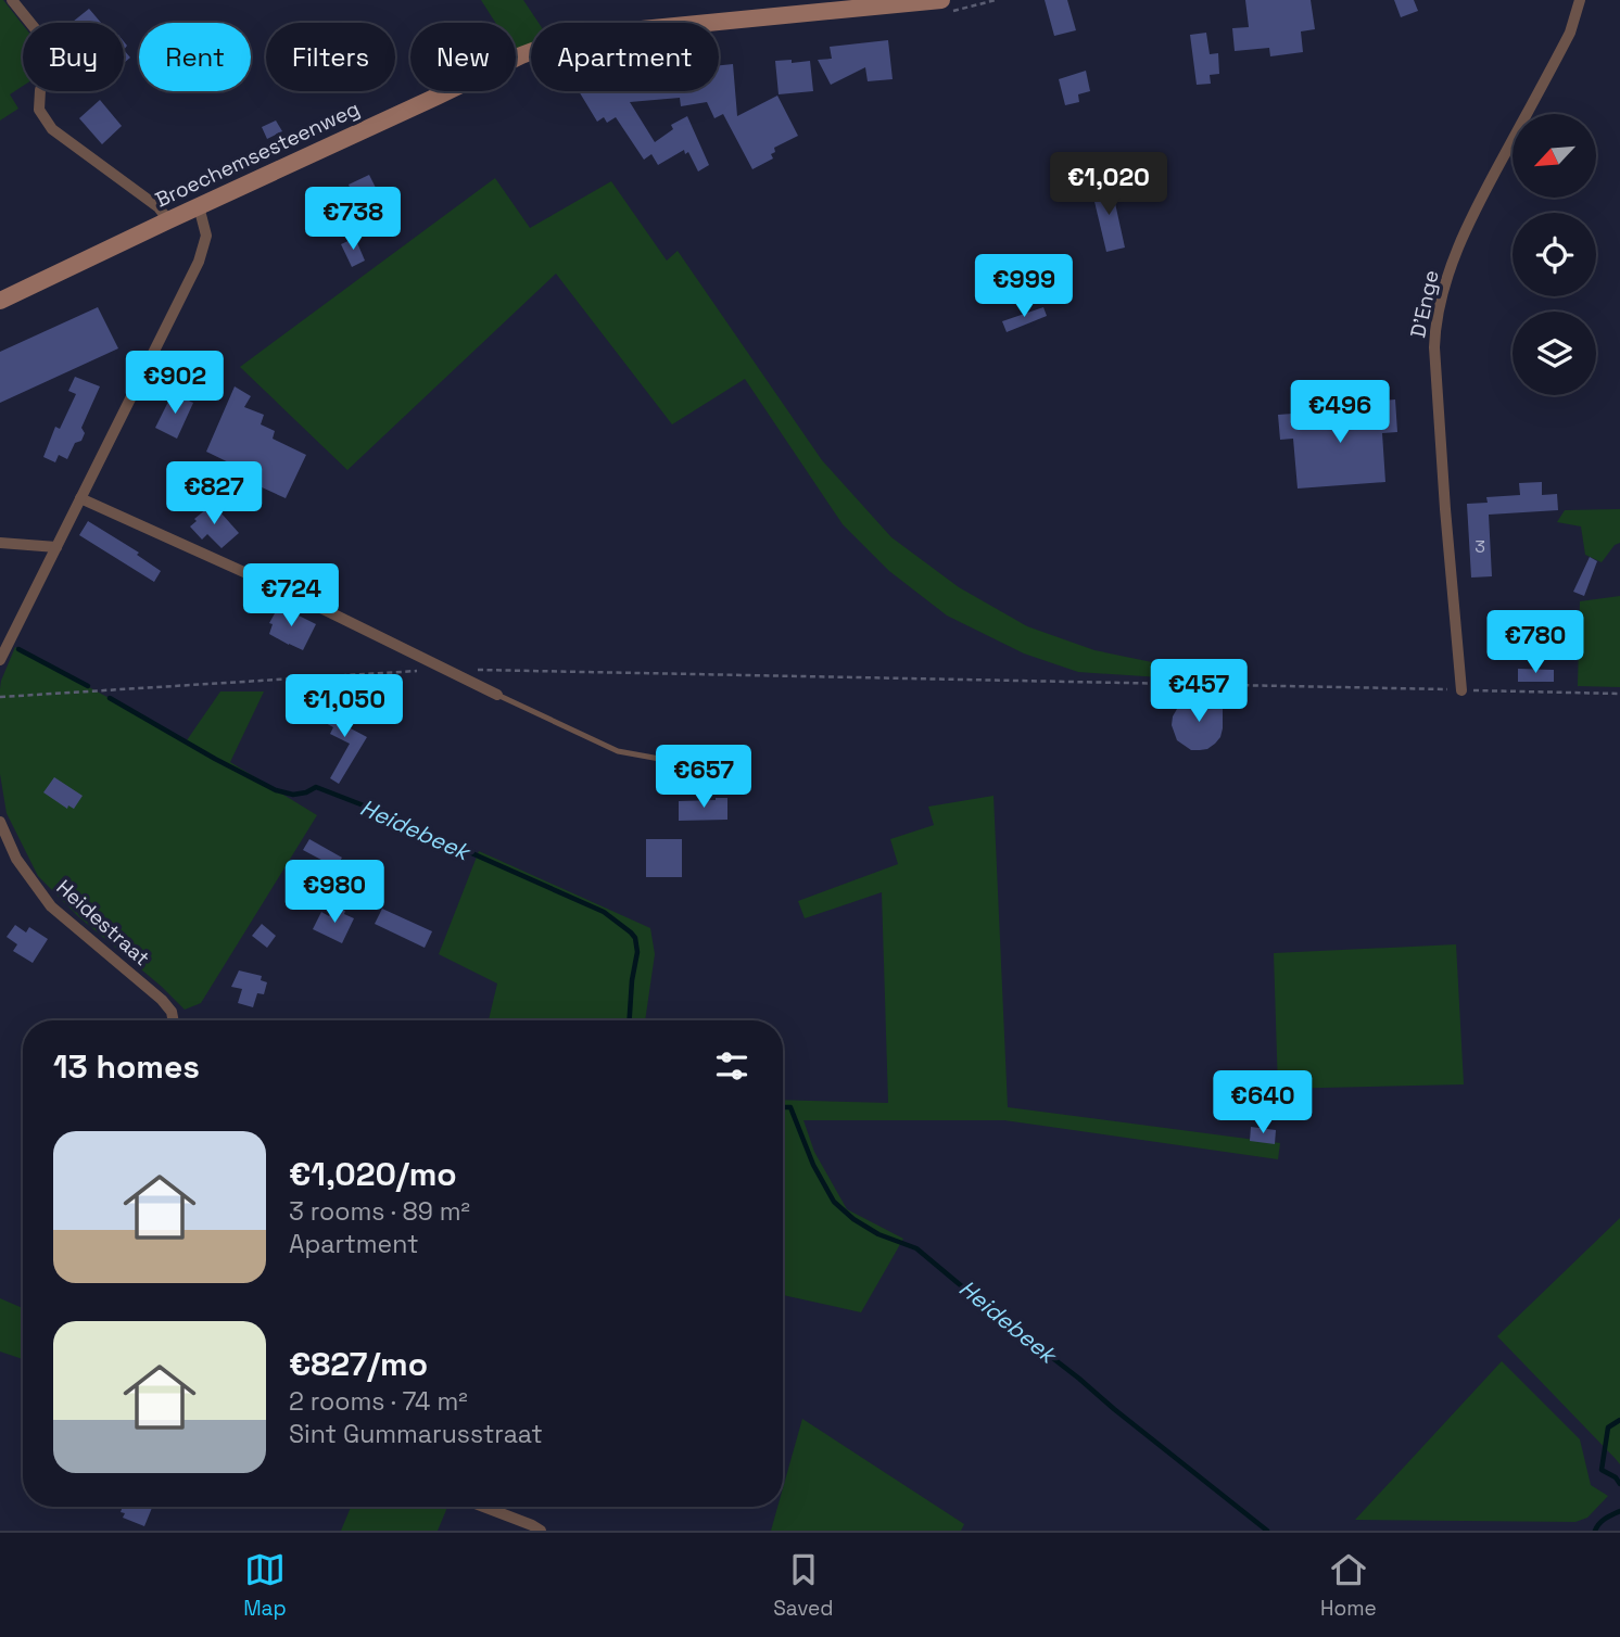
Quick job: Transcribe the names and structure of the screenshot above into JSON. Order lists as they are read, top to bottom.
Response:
{
  "streets": {
    "street": ["Broechemsesteenweg", "D'Enge", "Heidestraat"]
  },
  "water": ["Heidebeek"],
  "house_numbers": ["3"],
  "north": "bottom left",
  "page": {
    "chip": [
      "Buy",
      "Rent",
      "Filters",
      "New",
      "Apartment"
    ],
    "price": [
      "€1,020",
      "€738",
      "€999",
      "€902",
      "€496",
      "€827",
      "€724",
      "€780",
      "€457",
      "€1,050",
      "€657",
      "€980",
      "€640"
    ],
    "heading": "13 homes",
    "list": [
      {
        "name": "€1,020/mo",
        "note": "3 rooms · 89 m² · Apartment"
      },
      {
        "name": "€827/mo",
        "note": "2 rooms · 74 m² · Sint Gummarusstraat"
      }
    ],
    "tabs": ["Map", "Saved", "Home"]
  }
}
